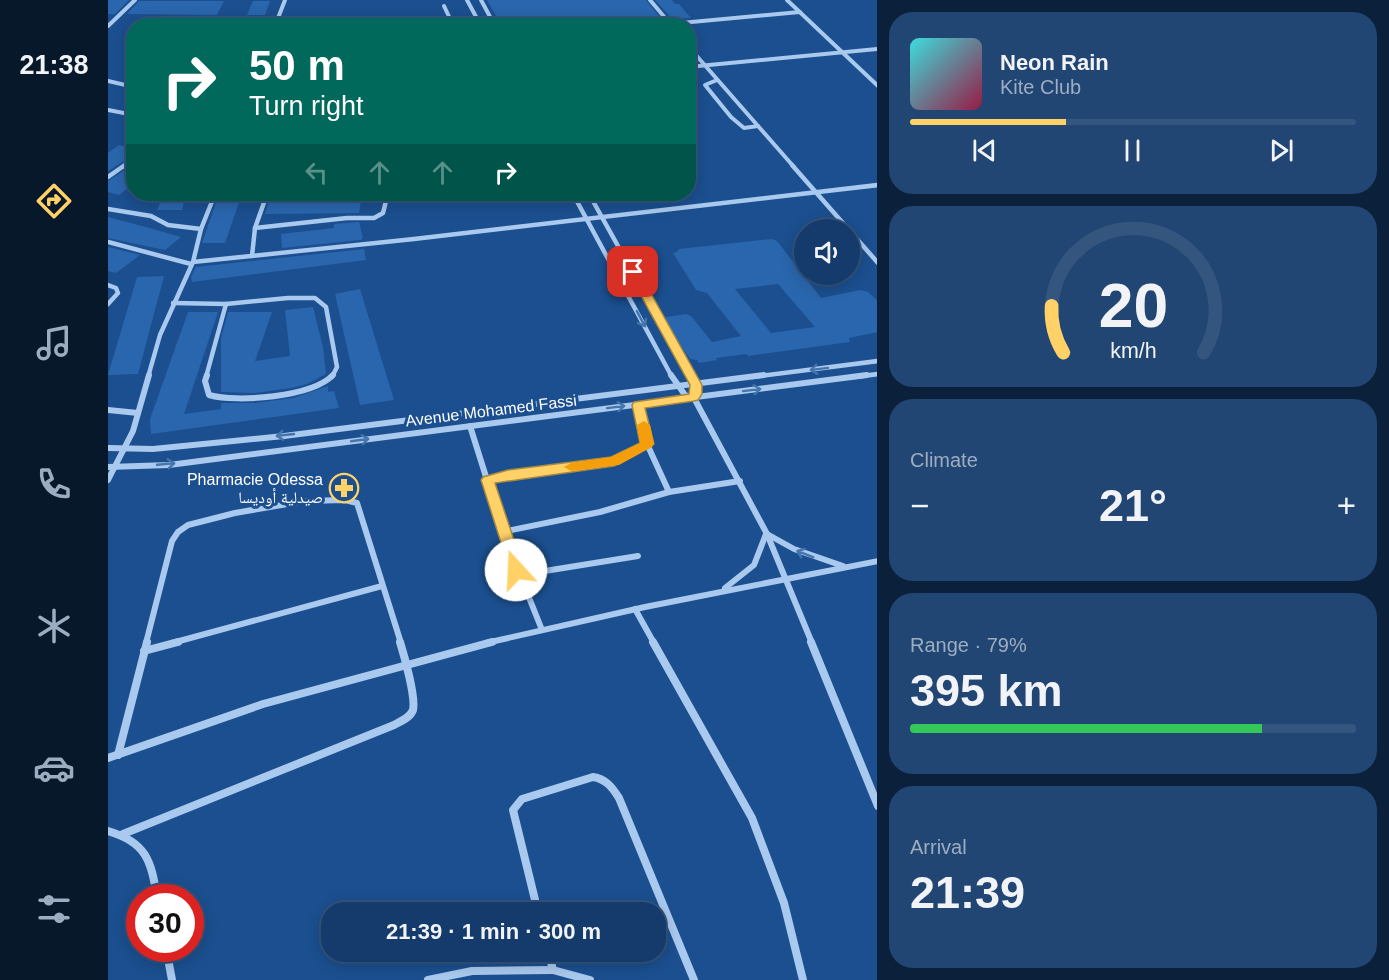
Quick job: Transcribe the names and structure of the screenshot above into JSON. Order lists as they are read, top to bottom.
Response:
{
  "streets": {
    "street": ["Avenue Mohamed Fassi"]
  },
  "places": {
    "pharmacy": ["Pharmacie Odessa صيدلية أوديسا"]
  },
  "page": {
    "tabs": "21:38",
    "turn": ["50 m", "Turn right"],
    "song": ["Neon Rain", "Kite Club"],
    "tile": [
      "Climate",
      ["Range · 79%", "395 km"],
      ["Arrival", "21:39"]
    ],
    "heat": ["−", "21°", "+"],
    "limit": "30",
    "trip": "21:39 · 1 min · 300 m",
    "gauge": ["20", "km/h"]
  }
}
